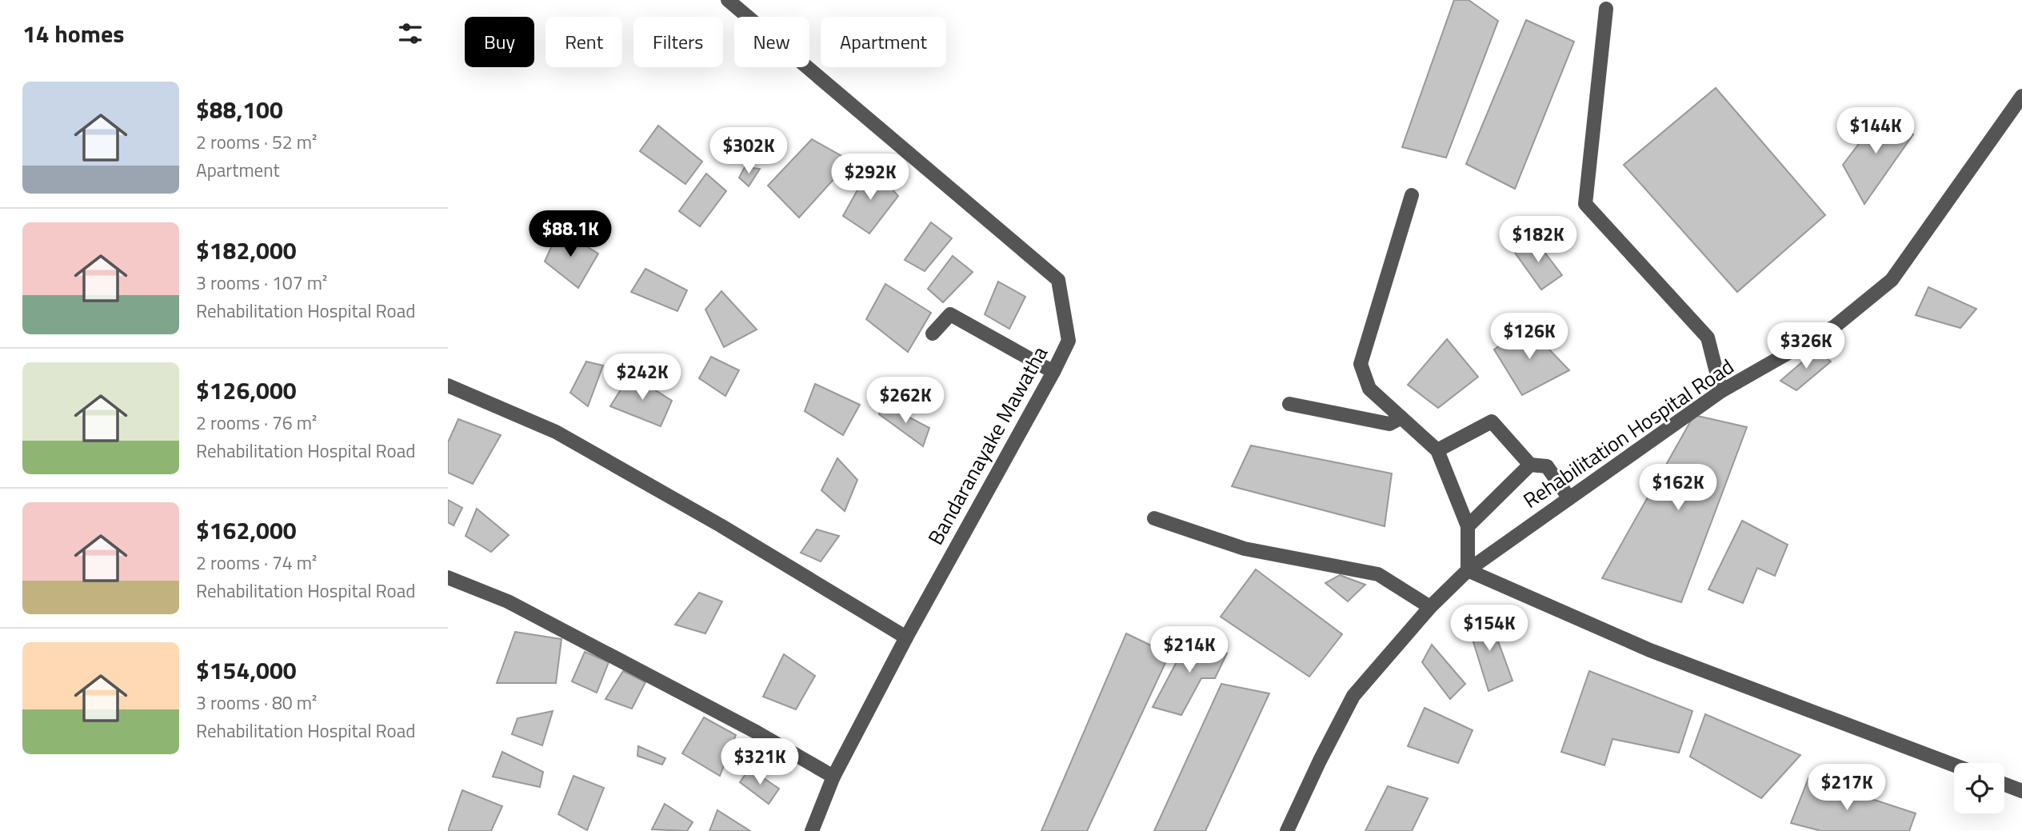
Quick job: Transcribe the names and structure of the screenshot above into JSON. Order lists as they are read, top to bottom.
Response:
{
  "streets": {
    "street": ["Rehabilitation Hospital Road", "Bandaranayake Mawatha"]
  },
  "page": {
    "heading": "14 homes",
    "chip": [
      "Buy",
      "Rent",
      "Filters",
      "New",
      "Apartment"
    ],
    "list": [
      {
        "name": "$88,100",
        "note": "2 rooms · 52 m² · Apartment"
      },
      {
        "name": "$182,000",
        "note": "3 rooms · 107 m² · Rehabilitation Hospital Road"
      },
      {
        "name": "$126,000",
        "note": "2 rooms · 76 m² · Rehabilitation Hospital Road"
      },
      {
        "name": "$162,000",
        "note": "2 rooms · 74 m² · Rehabilitation Hospital Road"
      },
      {
        "name": "$154,000",
        "note": "3 rooms · 80 m² · Rehabilitation Hospital Road"
      }
    ],
    "price": [
      "$144K",
      "$302K",
      "$292K",
      "$88.1K",
      "$182K",
      "$126K",
      "$326K",
      "$242K",
      "$262K",
      "$162K",
      "$154K",
      "$214K",
      "$321K",
      "$217K"
    ]
  }
}
